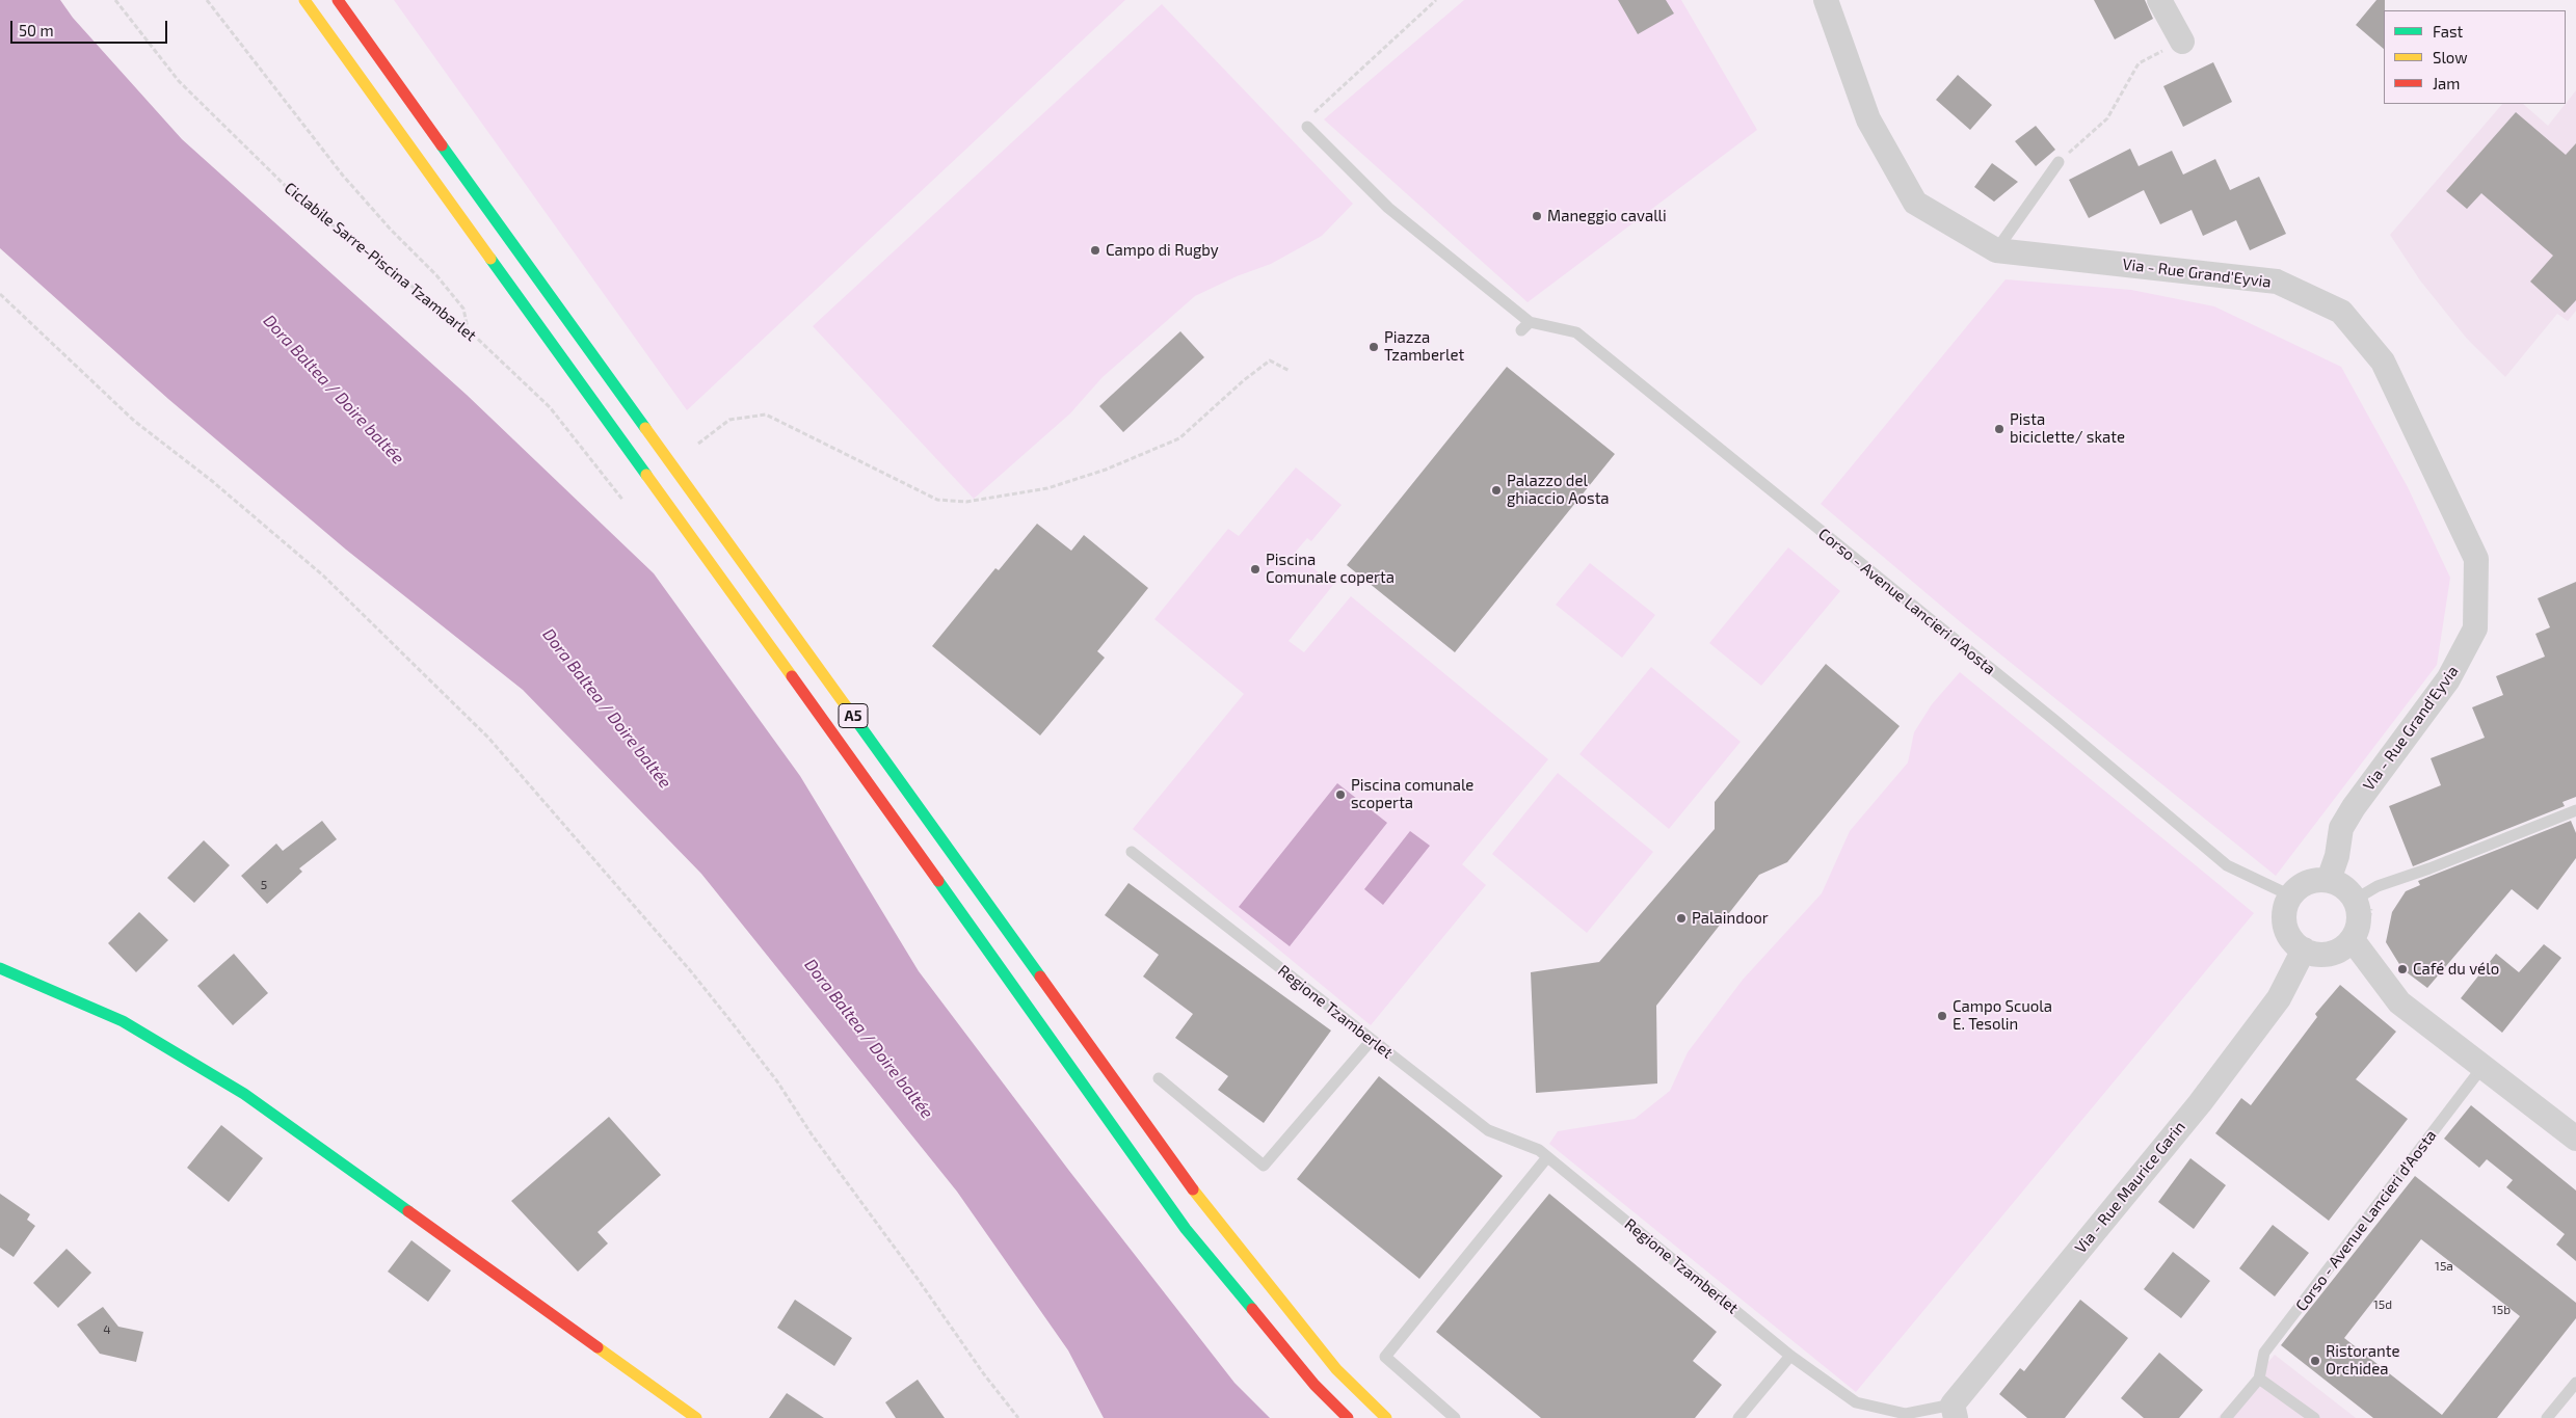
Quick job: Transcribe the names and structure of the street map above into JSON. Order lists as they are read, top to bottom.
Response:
{
  "streets": {
    "main road": ["A5"],
    "street": ["Via - Rue Grand'Eyvia", "Via - Rue Maurice Garin"],
    "lane": ["Corso - Avenue Lancieri d'Aosta", "Regione Tzamberlet"],
    "path": ["Ciclabile Sarre-Piscina Tzambarlet"]
  },
  "crossings": [
    ["Via - Rue Grand'Eyvia", "Corso - Avenue Lancieri d'Aosta"],
    ["Via - Rue Grand'Eyvia", "Via - Rue Maurice Garin"],
    ["Corso - Avenue Lancieri d'Aosta", "Via - Rue Maurice Garin"],
    ["Regione Tzamberlet", "Via - Rue Maurice Garin"]
  ],
  "water": ["Dora Baltea / Doire baltée"],
  "places": [
    "Maneggio cavalli",
    "Campo di Rugby",
    "Piazza Tzamberlet",
    "Pista biciclette/ skate",
    "Palazzo del ghiaccio Aosta",
    "Piscina Comunale coperta",
    "Piscina comunale scoperta",
    "Palaindoor",
    "Café du vélo",
    "Campo Scuola E. Tesolin",
    "Ristorante Orchidea"
  ],
  "house_numbers": [
    "5",
    "15a",
    "15d",
    "15b",
    "4"
  ],
  "legend": ["Fast", "Slow", "Jam"],
  "scale_bar": "50 m"
}
